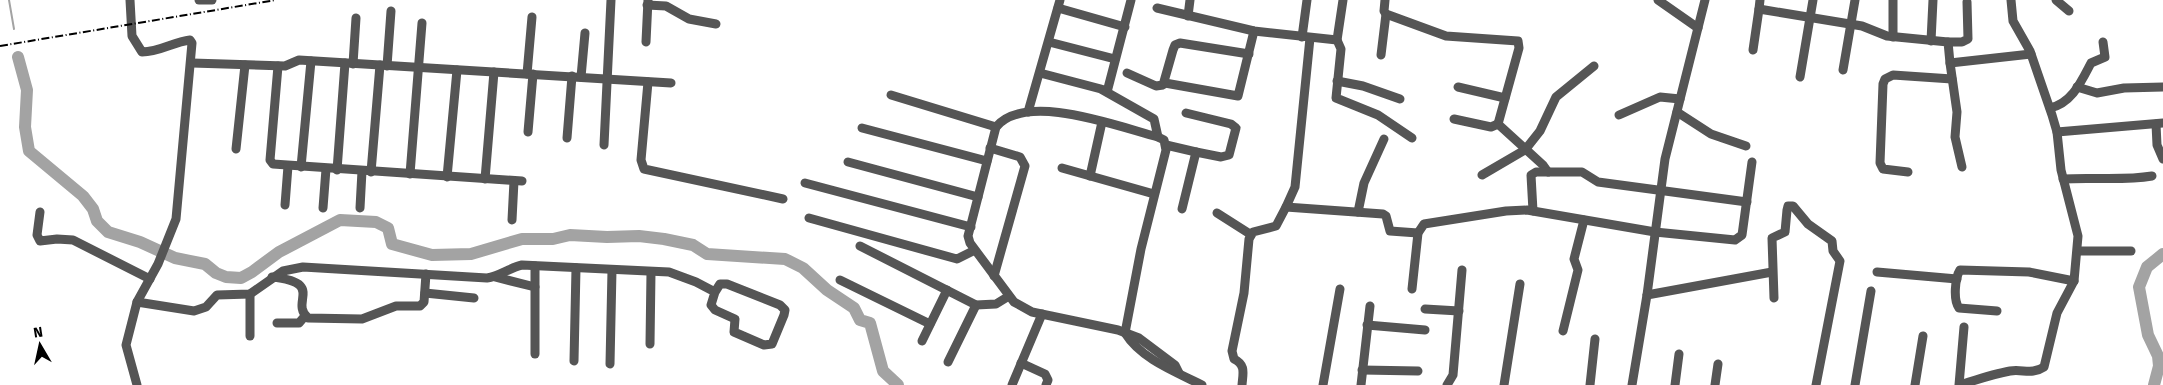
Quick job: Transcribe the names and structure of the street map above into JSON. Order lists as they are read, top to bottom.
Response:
{
  "north": "top"
}
